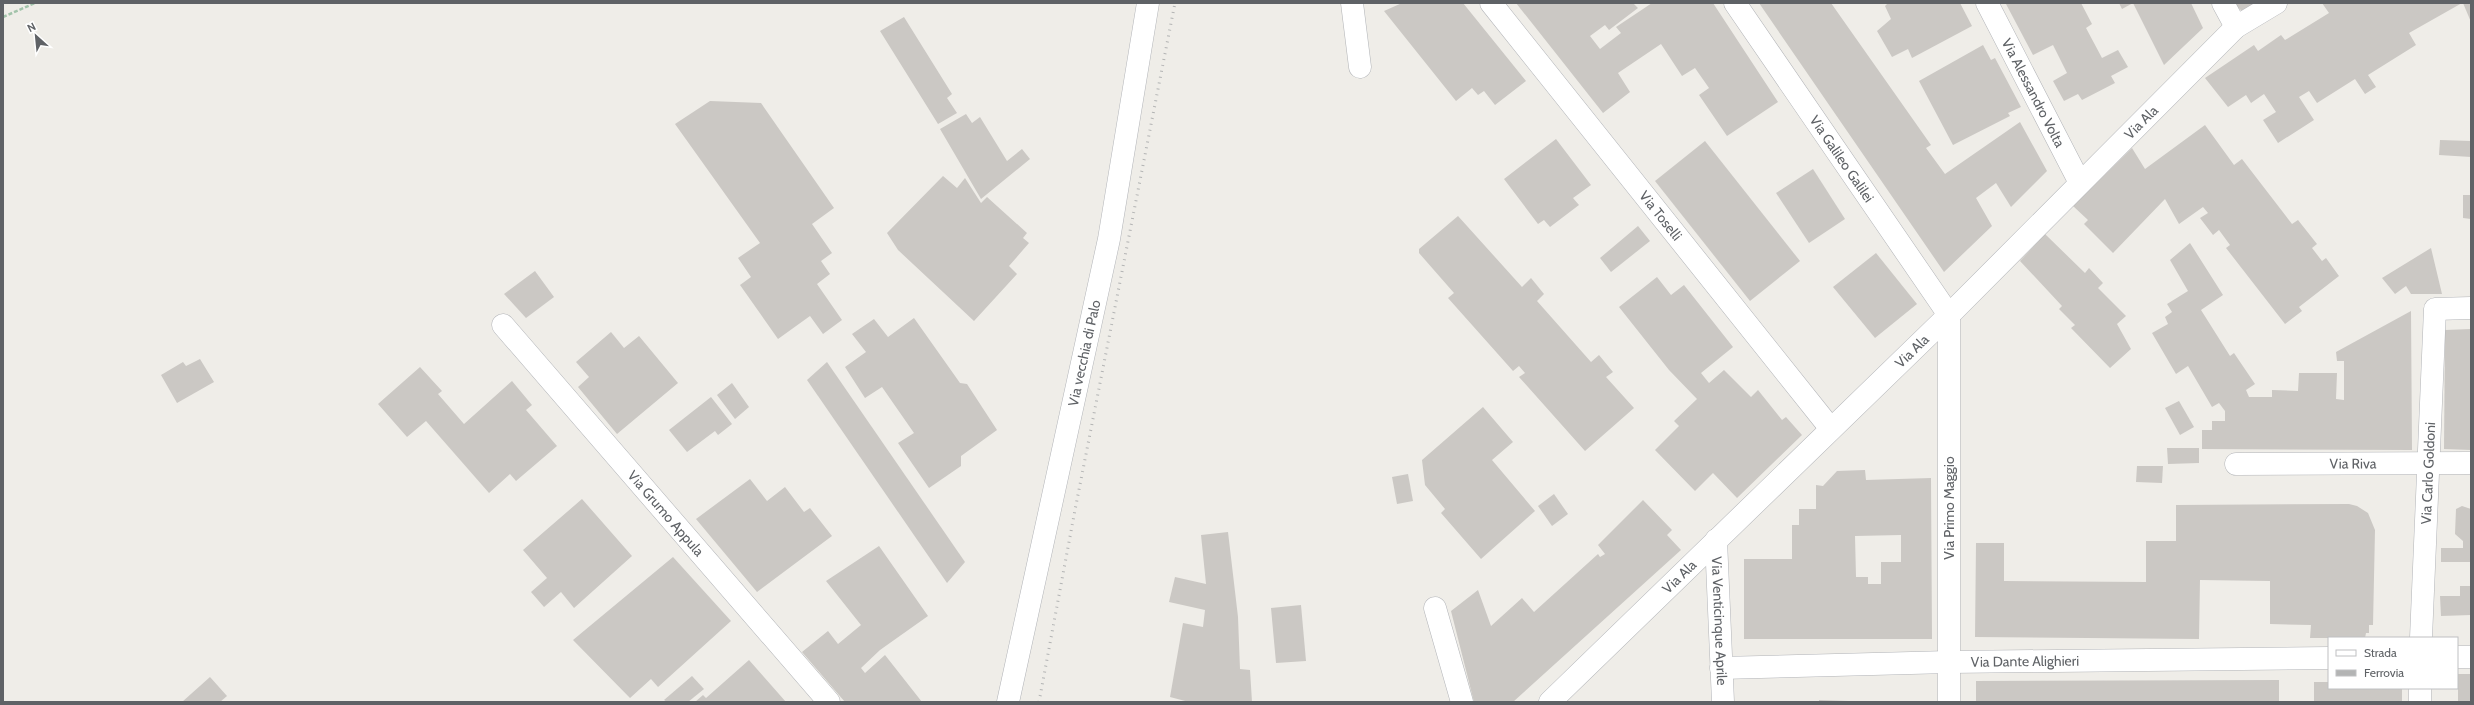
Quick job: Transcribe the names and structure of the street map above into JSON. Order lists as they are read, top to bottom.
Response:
{
  "streets": {
    "street": [
      "Via Alessandro Volta",
      "Via Ala",
      "Via Galileo Galilei",
      "Via Toselli",
      "Via vecchia di Palo",
      "Via Riva",
      "Via Carlo Goldoni",
      "Via Primo Maggio",
      "Via Grumo Appula",
      "Via Venticinque Aprile",
      "Via Dante Alighieri"
    ]
  },
  "crossings": [
    ["Via Alessandro Volta", "Via Ala"],
    ["Via Ala", "Via Galileo Galilei"],
    ["Via Ala", "Via Toselli"],
    ["Via Ala", "Via Primo Maggio"],
    ["Via Ala", "Via Venticinque Aprile"],
    ["Via Galileo Galilei", "Via Primo Maggio"],
    ["Via Riva", "Via Carlo Goldoni"],
    ["Via Primo Maggio", "Via Dante Alighieri"],
    ["Via Venticinque Aprile", "Via Dante Alighieri"]
  ],
  "legend": ["Strada", "Ferrovia"],
  "north": "top left"
}
